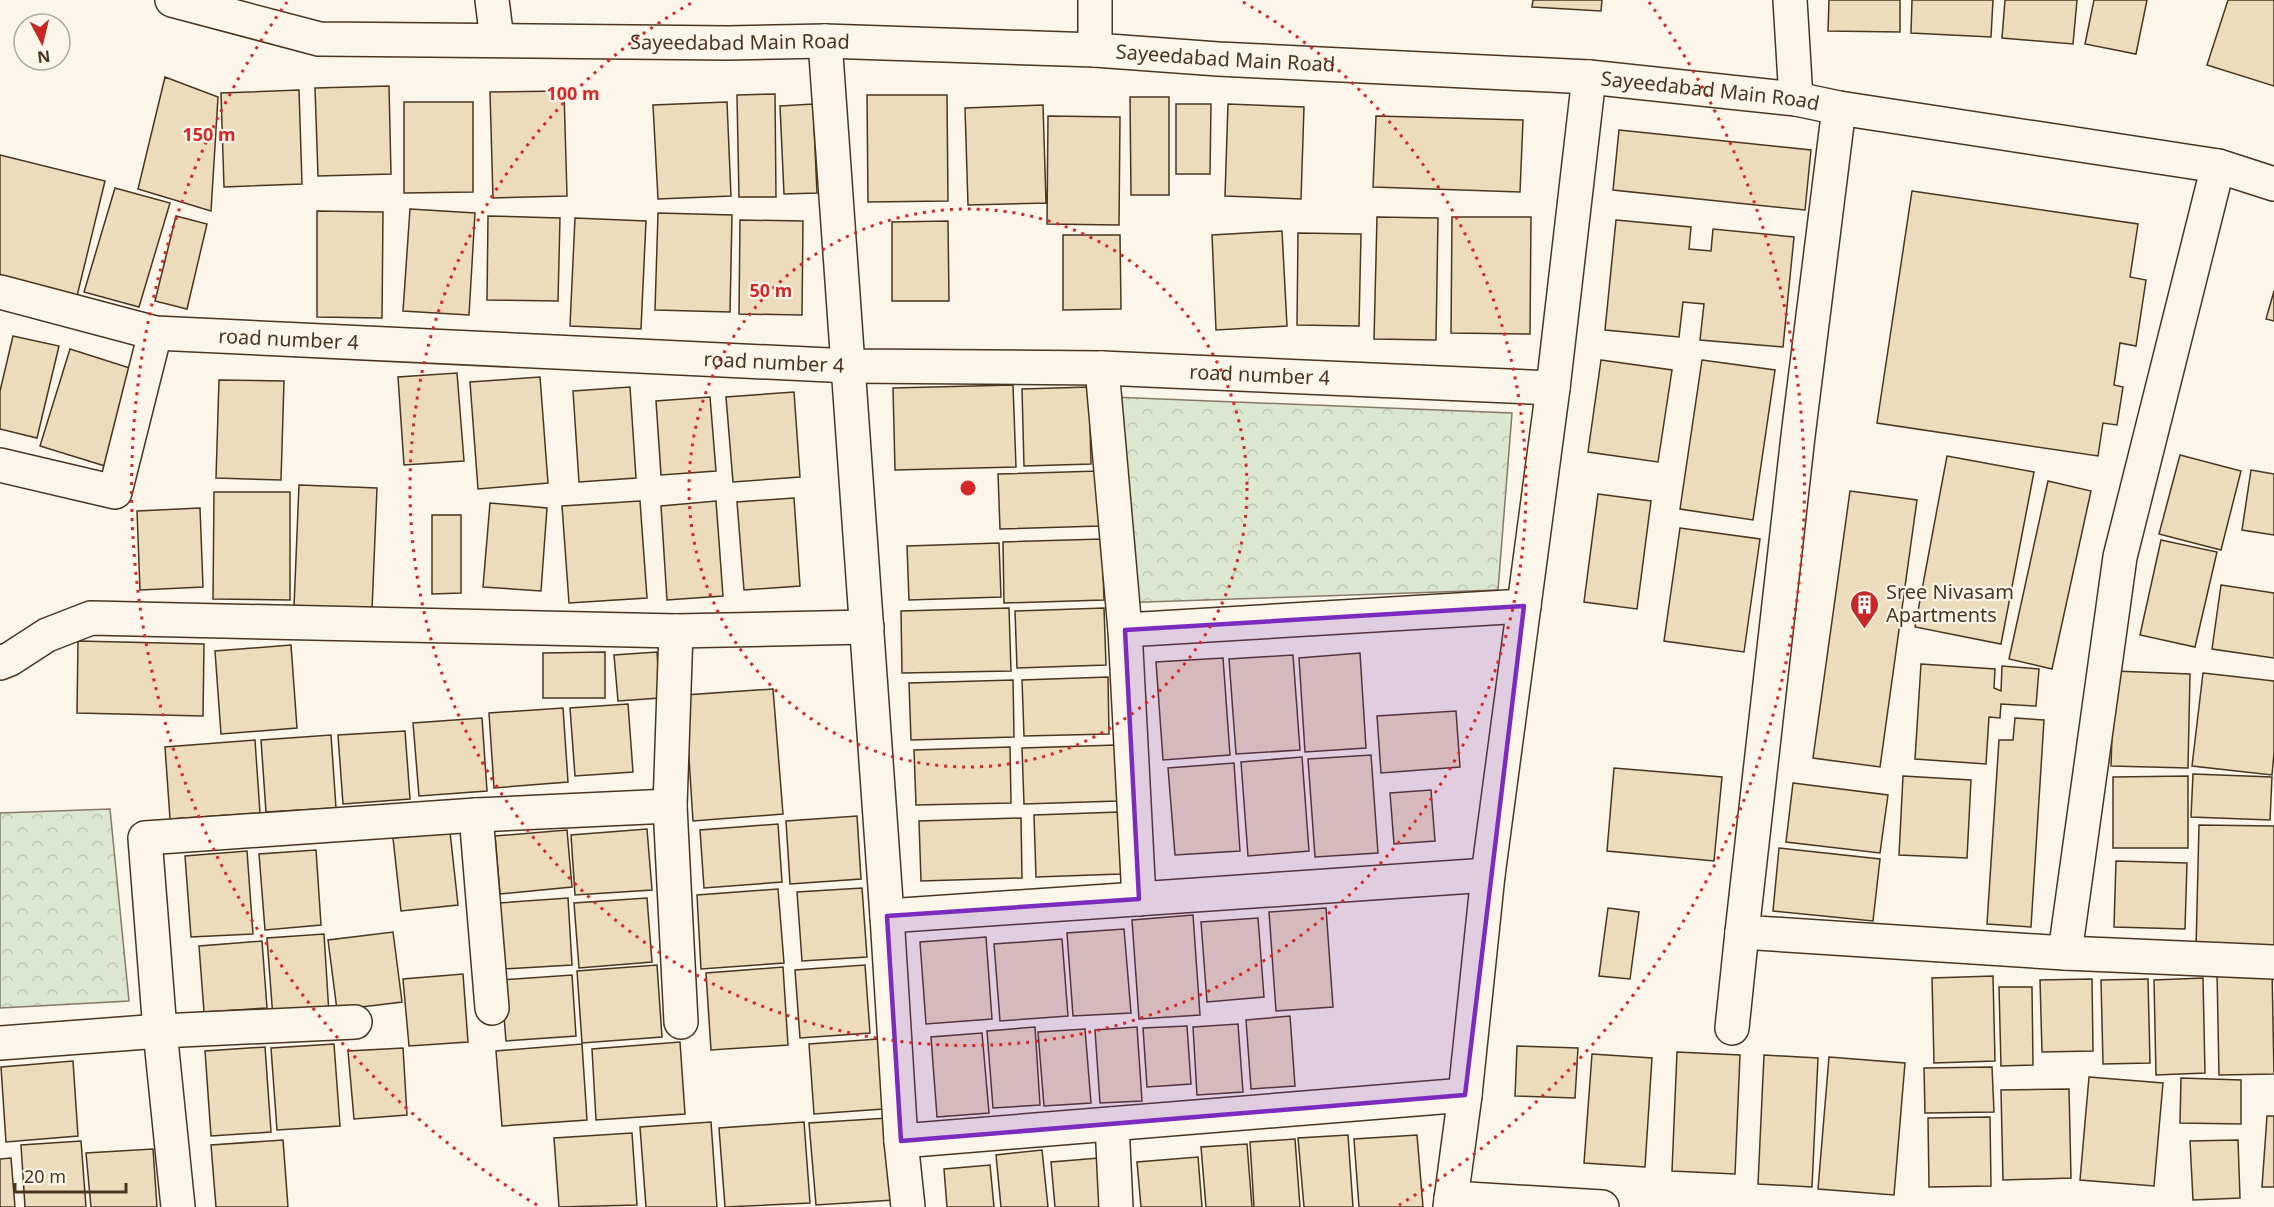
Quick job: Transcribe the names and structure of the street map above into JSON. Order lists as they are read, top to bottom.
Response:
{
  "streets": {
    "street": ["Sayeedabad Main Road", "road number 4"]
  },
  "places": {
    "building": ["Sree Nivasam Apartments"]
  },
  "scale_bar": "20 m",
  "north": "bottom",
  "rings": ["100 m", "150 m", "50 m"]
}
